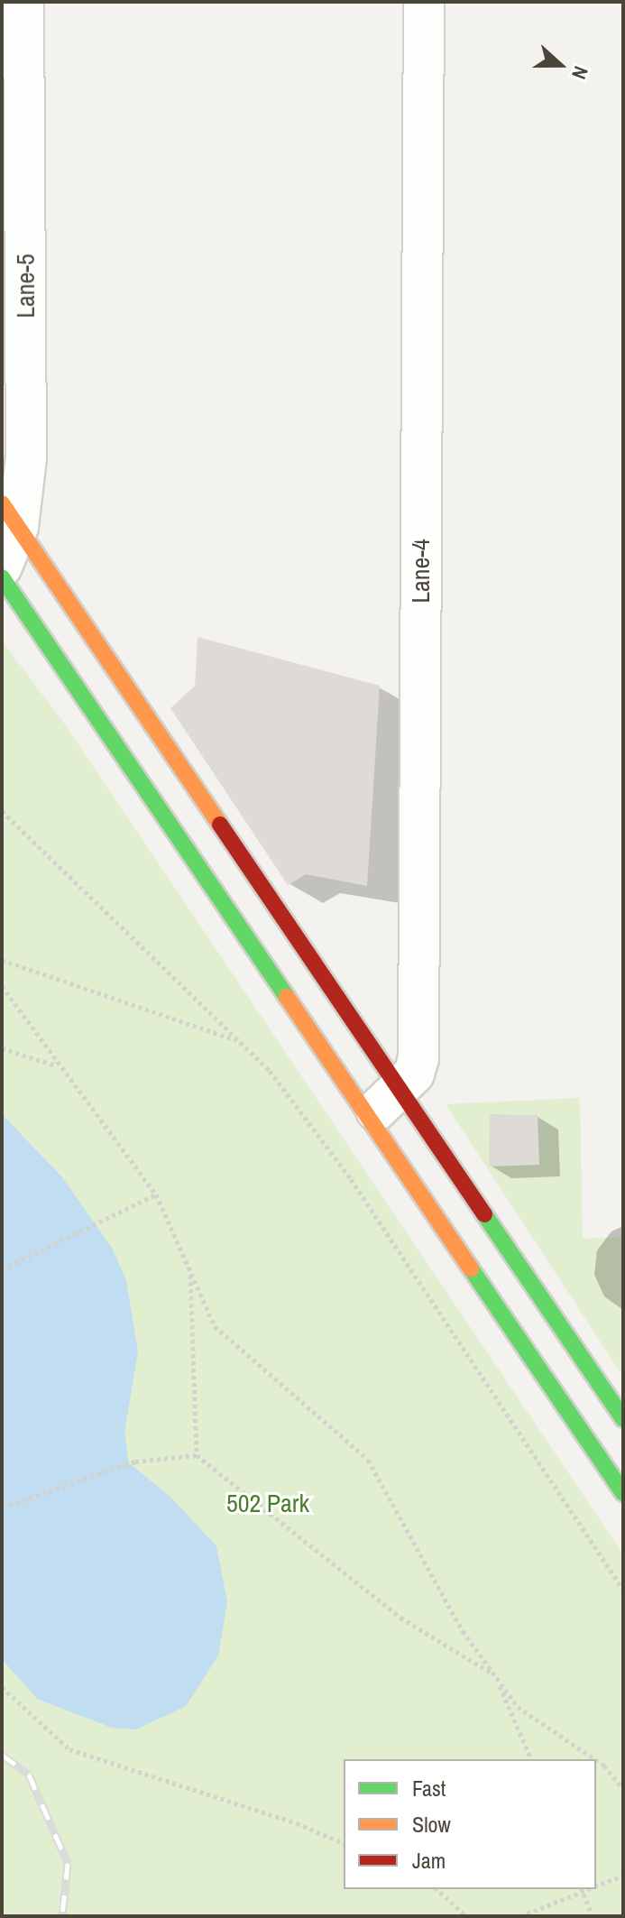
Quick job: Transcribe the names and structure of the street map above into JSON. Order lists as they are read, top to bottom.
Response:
{
  "streets": {
    "street": ["Lane-5", "Lane-4"]
  },
  "parks": ["502 Park"],
  "legend": ["Fast", "Slow", "Jam"],
  "north": "right"
}
